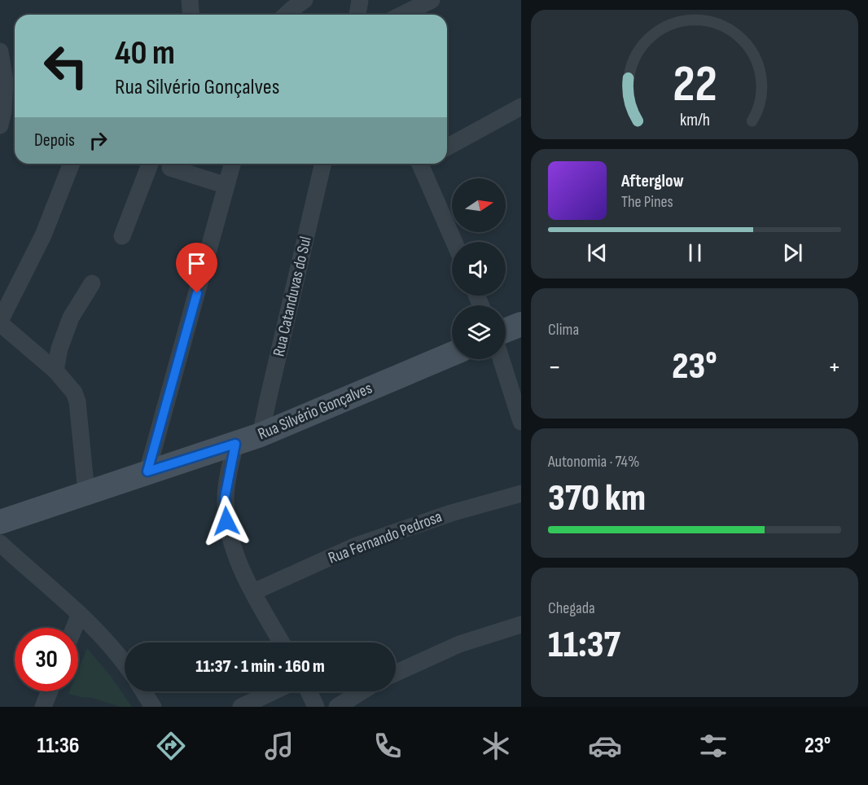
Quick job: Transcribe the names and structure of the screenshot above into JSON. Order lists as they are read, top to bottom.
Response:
{
  "streets": {
    "street": ["Rua Catanduvas do Sul", "Rua Silvério Gonçalves", "Rua Fernando Pedrosa"]
  },
  "crossings": [
    ["Rua Catanduvas do Sul", "Rua Silvério Gonçalves"]
  ],
  "north": "right",
  "page": {
    "turn": ["40 m", "Rua Silvério Gonçalves"],
    "then": "Depois",
    "song": ["Afterglow", "The Pines"],
    "tile": [
      "Clima",
      ["Autonomia · 74%", "370 km"],
      ["Chegada", "11:37"]
    ],
    "heat": ["−", "23°", "+"],
    "limit": "30",
    "trip": "11:37 · 1 min · 160 m",
    "tabs": ["11:36", "23°"],
    "gauge": ["22", "km/h"]
  }
}
